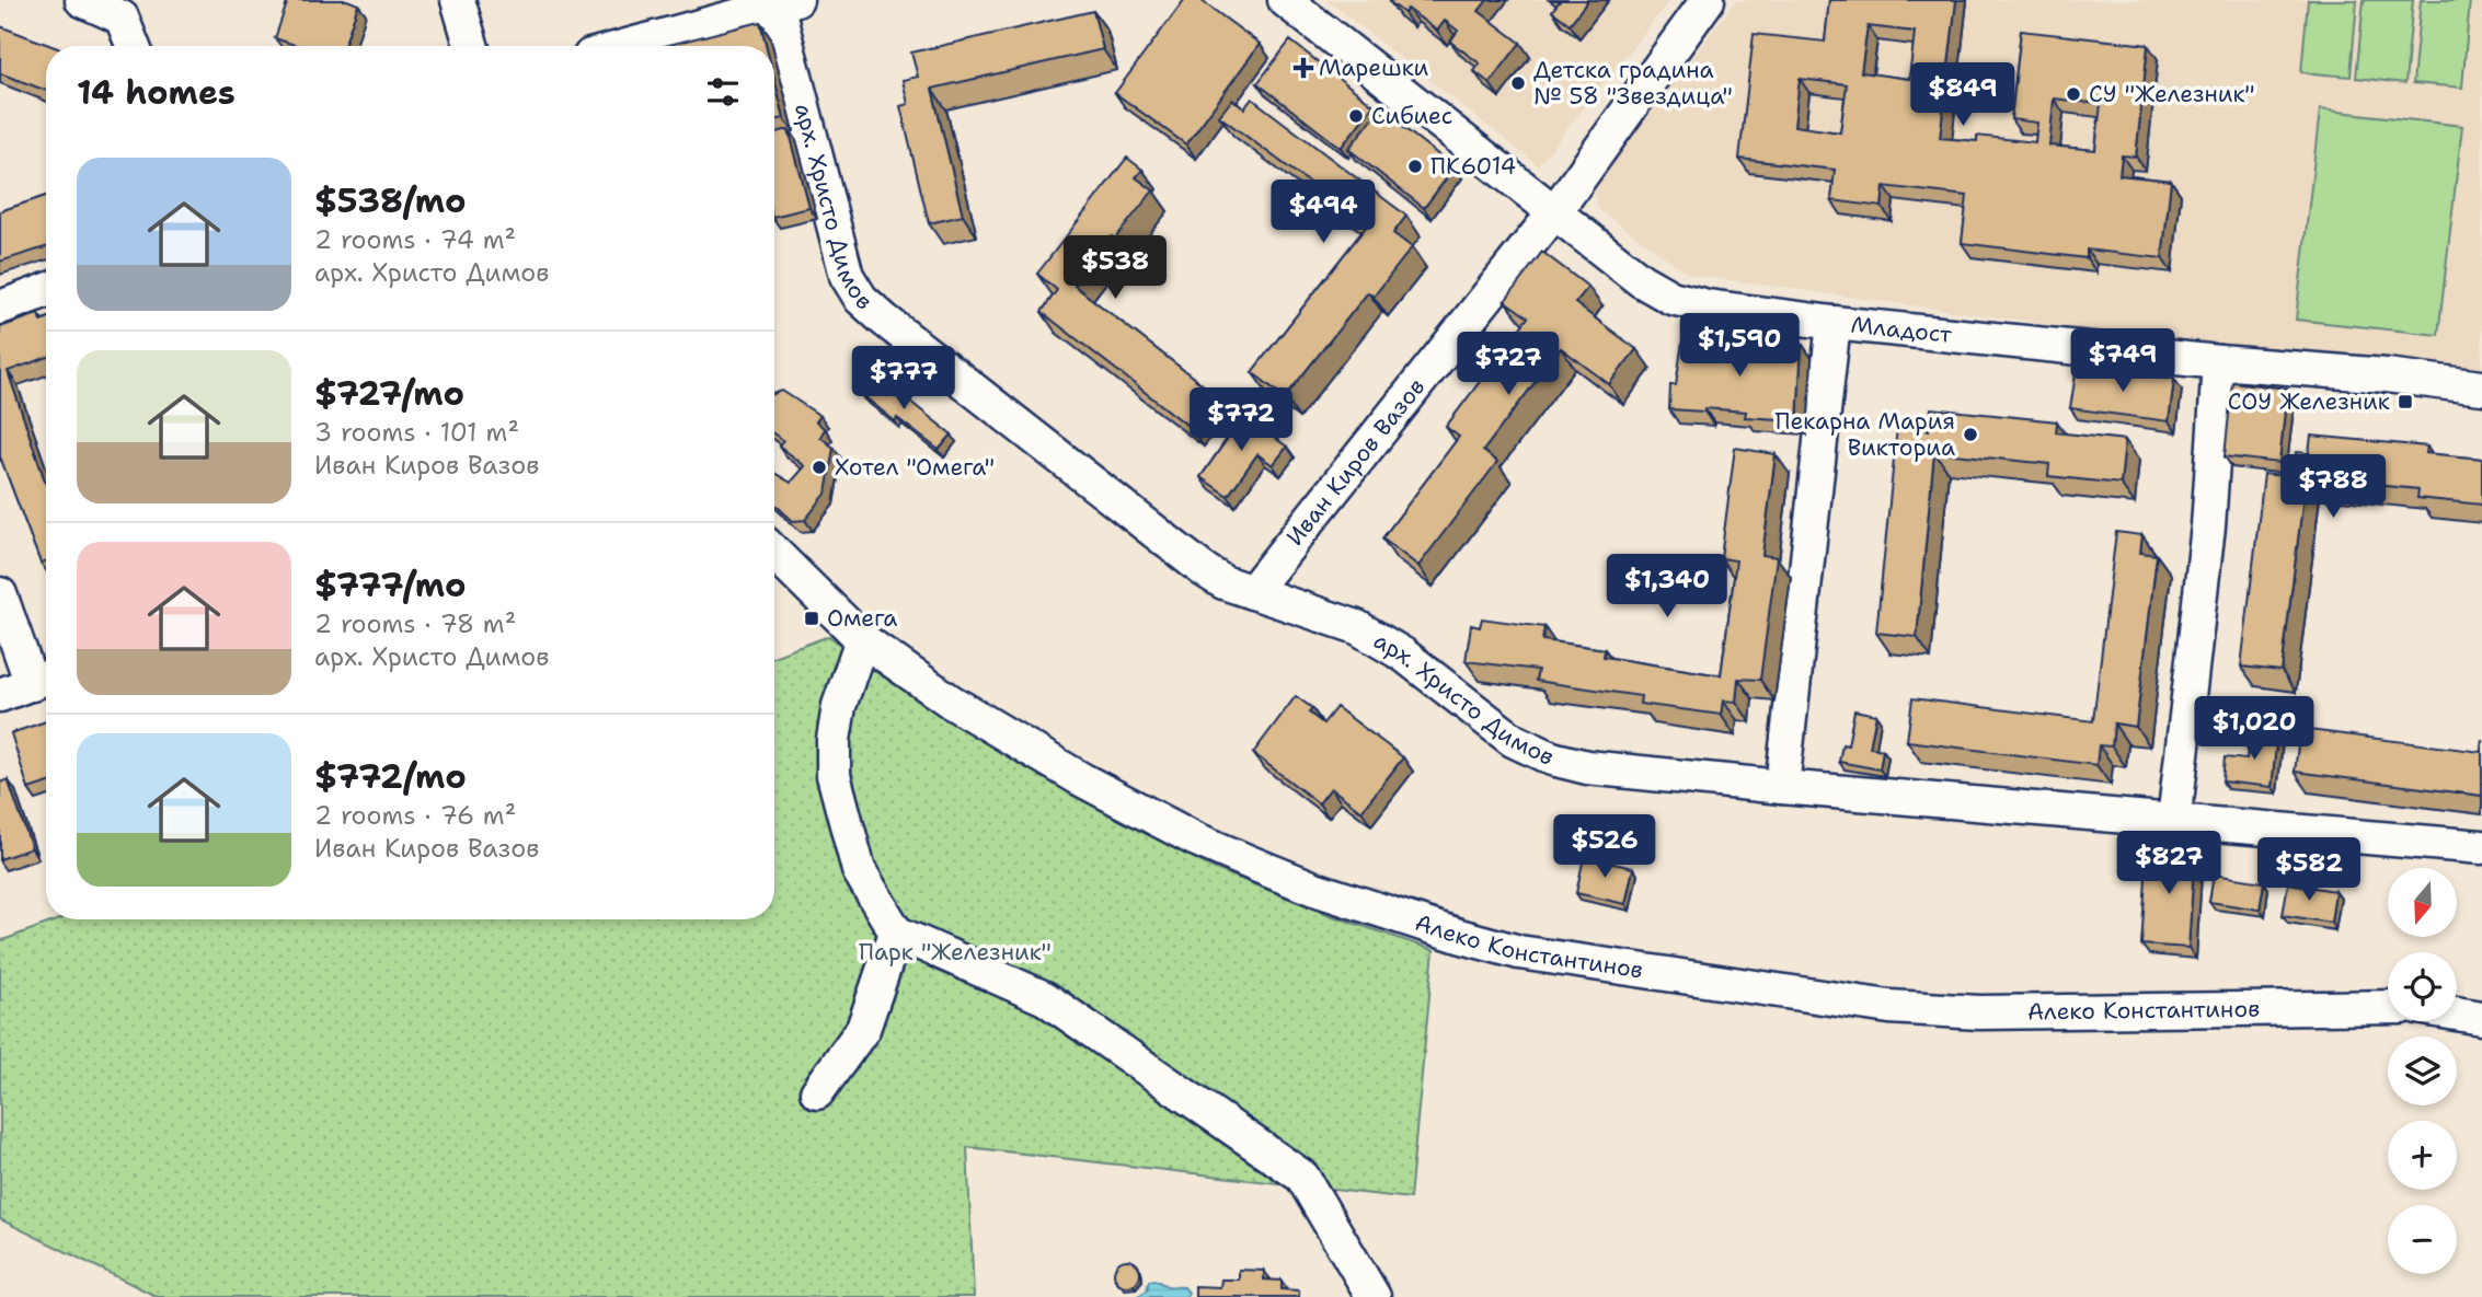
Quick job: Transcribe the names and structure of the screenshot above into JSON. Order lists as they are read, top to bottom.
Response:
{
  "streets": {
    "street": [
      "арх. Христо Димов",
      "Младост",
      "Иван Киров Вазов",
      "Алеко Константинов"
    ]
  },
  "crossings": [
    ["арх. Христо Димов", "Иван Киров Вазов"],
    ["Младост", "Иван Киров Вазов"]
  ],
  "parks": ["Парк \"Железник\""],
  "places": {
    "health": ["Марешки"],
    "other": [
      "Детска градина № 58 \"Звездица\"",
      "СУ \"Железник\"",
      "Сибиес",
      "ПК6014",
      "Пекарна Мария Викториа",
      "Хотел \"Омега\""
    ],
    "transit": ["СОУ Железник", "Омега"]
  },
  "north": "bottom",
  "page": {
    "heading": "14 homes",
    "price": [
      "$849",
      "$494",
      "$538",
      "$1,590",
      "$749",
      "$727",
      "$777",
      "$772",
      "$788",
      "$1,340",
      "$1,020",
      "$526",
      "$827",
      "$582"
    ],
    "list": [
      {
        "name": "$538/mo",
        "note": "2 rooms · 74 m² · арх. Христо Димов"
      },
      {
        "name": "$727/mo",
        "note": "3 rooms · 101 m² · Иван Киров Вазов"
      },
      {
        "name": "$777/mo",
        "note": "2 rooms · 78 m² · арх. Христо Димов"
      },
      {
        "name": "$772/mo",
        "note": "2 rooms · 76 m² · Иван Киров Вазов"
      }
    ],
    "map_buttons": ["+", "−"]
  }
}
